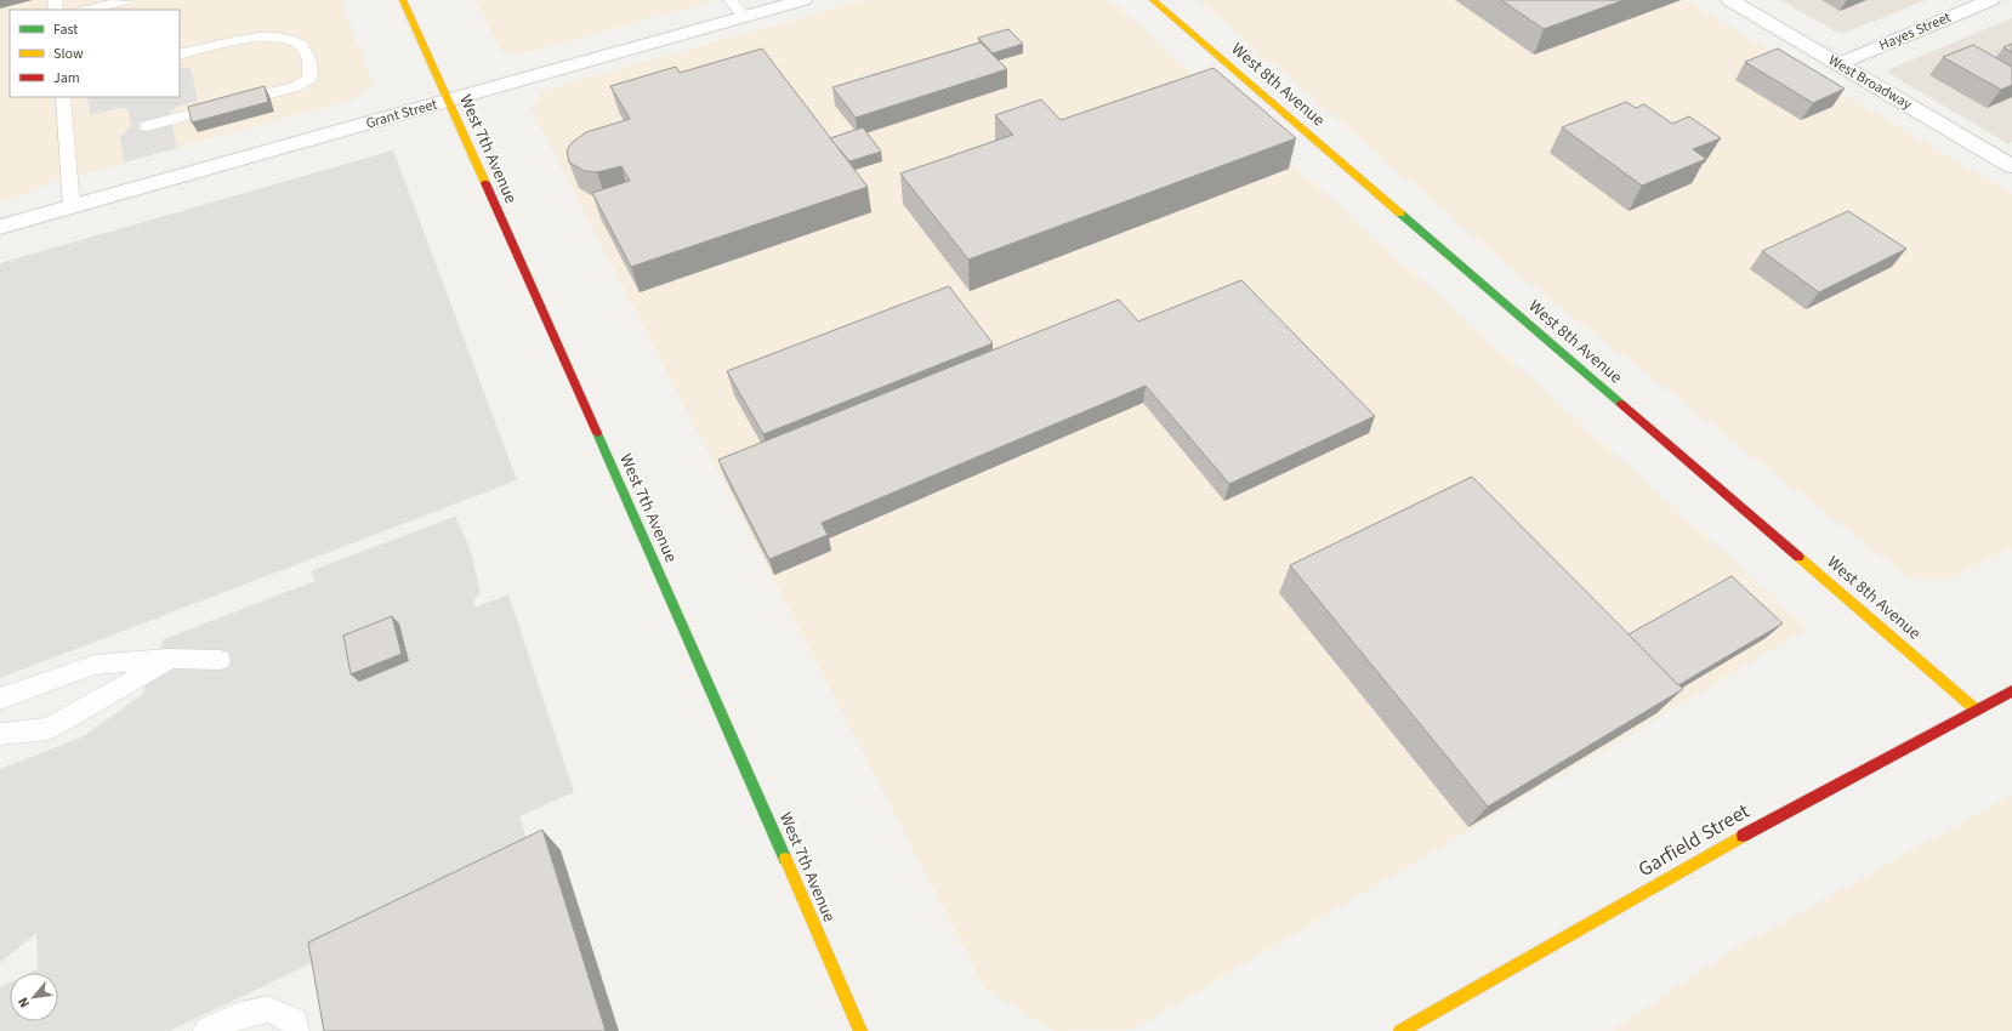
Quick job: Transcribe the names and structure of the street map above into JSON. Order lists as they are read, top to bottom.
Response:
{
  "streets": {
    "main road": ["West 8th Avenue", "West 7th Avenue", "Garfield Street"],
    "street": ["Hayes Street", "West Broadway", "Grant Street"]
  },
  "crossings": [
    ["Hayes Street", "West Broadway"],
    ["West 8th Avenue", "Garfield Street"],
    ["Grant Street", "West 7th Avenue"]
  ],
  "legend": ["Fast", "Slow", "Jam"],
  "north": "bottom left"
}
